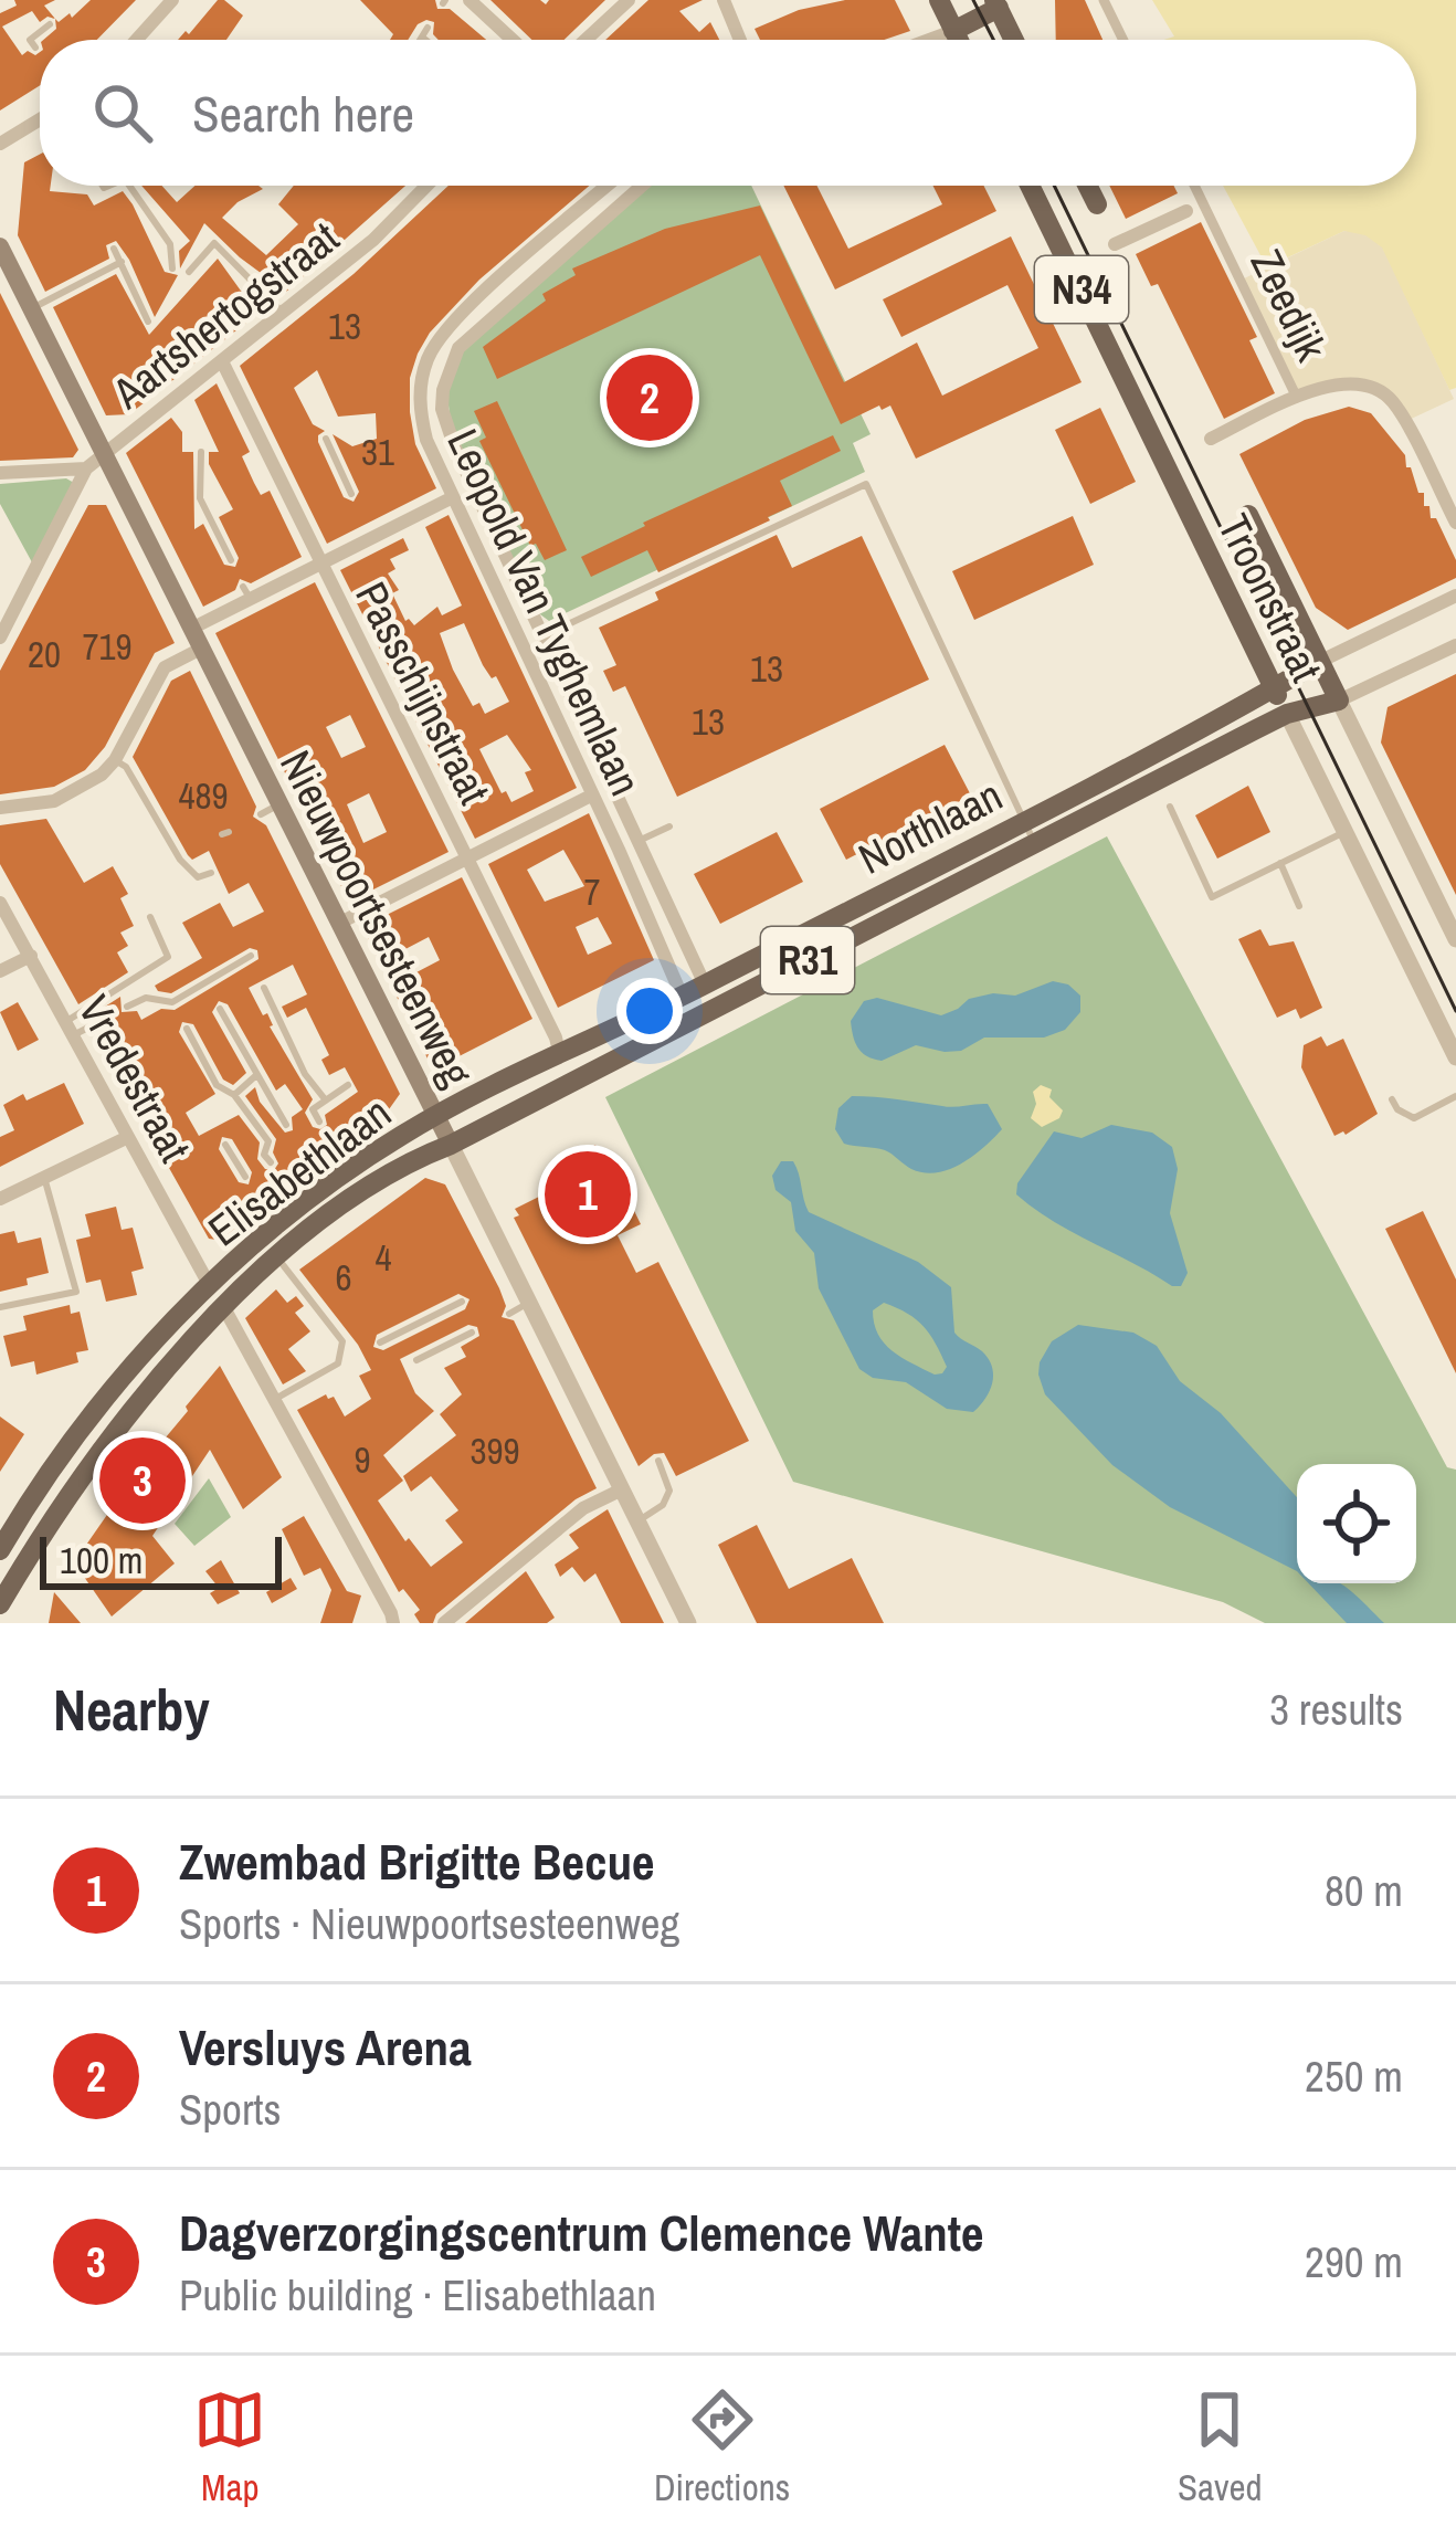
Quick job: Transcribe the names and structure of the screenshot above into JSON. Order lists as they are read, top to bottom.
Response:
{
  "streets": {
    "main road": [
      "N34",
      "Troonstraat",
      "Northlaan",
      "Nieuwpoortsesteenweg",
      "R31",
      "Elisabethlaan"
    ],
    "street": [
      "Zeedijk",
      "Aartshertogstraat",
      "Leopold Van Tyghemlaan",
      "Passchijnstraat",
      "Vredestraat"
    ]
  },
  "crossings": [
    ["Aartshertogstraat", "Passchijnstraat"],
    ["Aartshertogstraat", "Nieuwpoortsesteenweg"],
    ["Troonstraat", "Northlaan"],
    ["Leopold Van Tyghemlaan", "Northlaan"],
    ["Passchijnstraat", "Northlaan"],
    ["Northlaan", "Nieuwpoortsesteenweg"],
    ["Northlaan", "Elisabethlaan"],
    ["Nieuwpoortsesteenweg", "Elisabethlaan"],
    ["Vredestraat", "Elisabethlaan"]
  ],
  "house_numbers": [
    "13",
    "31",
    "719",
    "20",
    "13",
    "13",
    "489",
    "7",
    "4",
    "6",
    "399",
    "9"
  ],
  "scale_bar": "100 m",
  "page": {
    "search": "Search here",
    "pins": ["2", "1", "3"],
    "scale": "100 m",
    "heading": ["Nearby", "3 results"],
    "list": [
      {
        "mark": "1",
        "name": "Zwembad Brigitte Becue",
        "note": "Sports · Nieuwpoortsesteenweg",
        "value": "80 m"
      },
      {
        "mark": "2",
        "name": "Versluys Arena",
        "note": "Sports",
        "value": "250 m"
      },
      {
        "mark": "3",
        "name": "Dagverzorgingscentrum Clemence Wante",
        "note": "Public building · Elisabethlaan",
        "value": "290 m"
      }
    ],
    "nav": ["Map", "Directions", "Saved"]
  }
}
